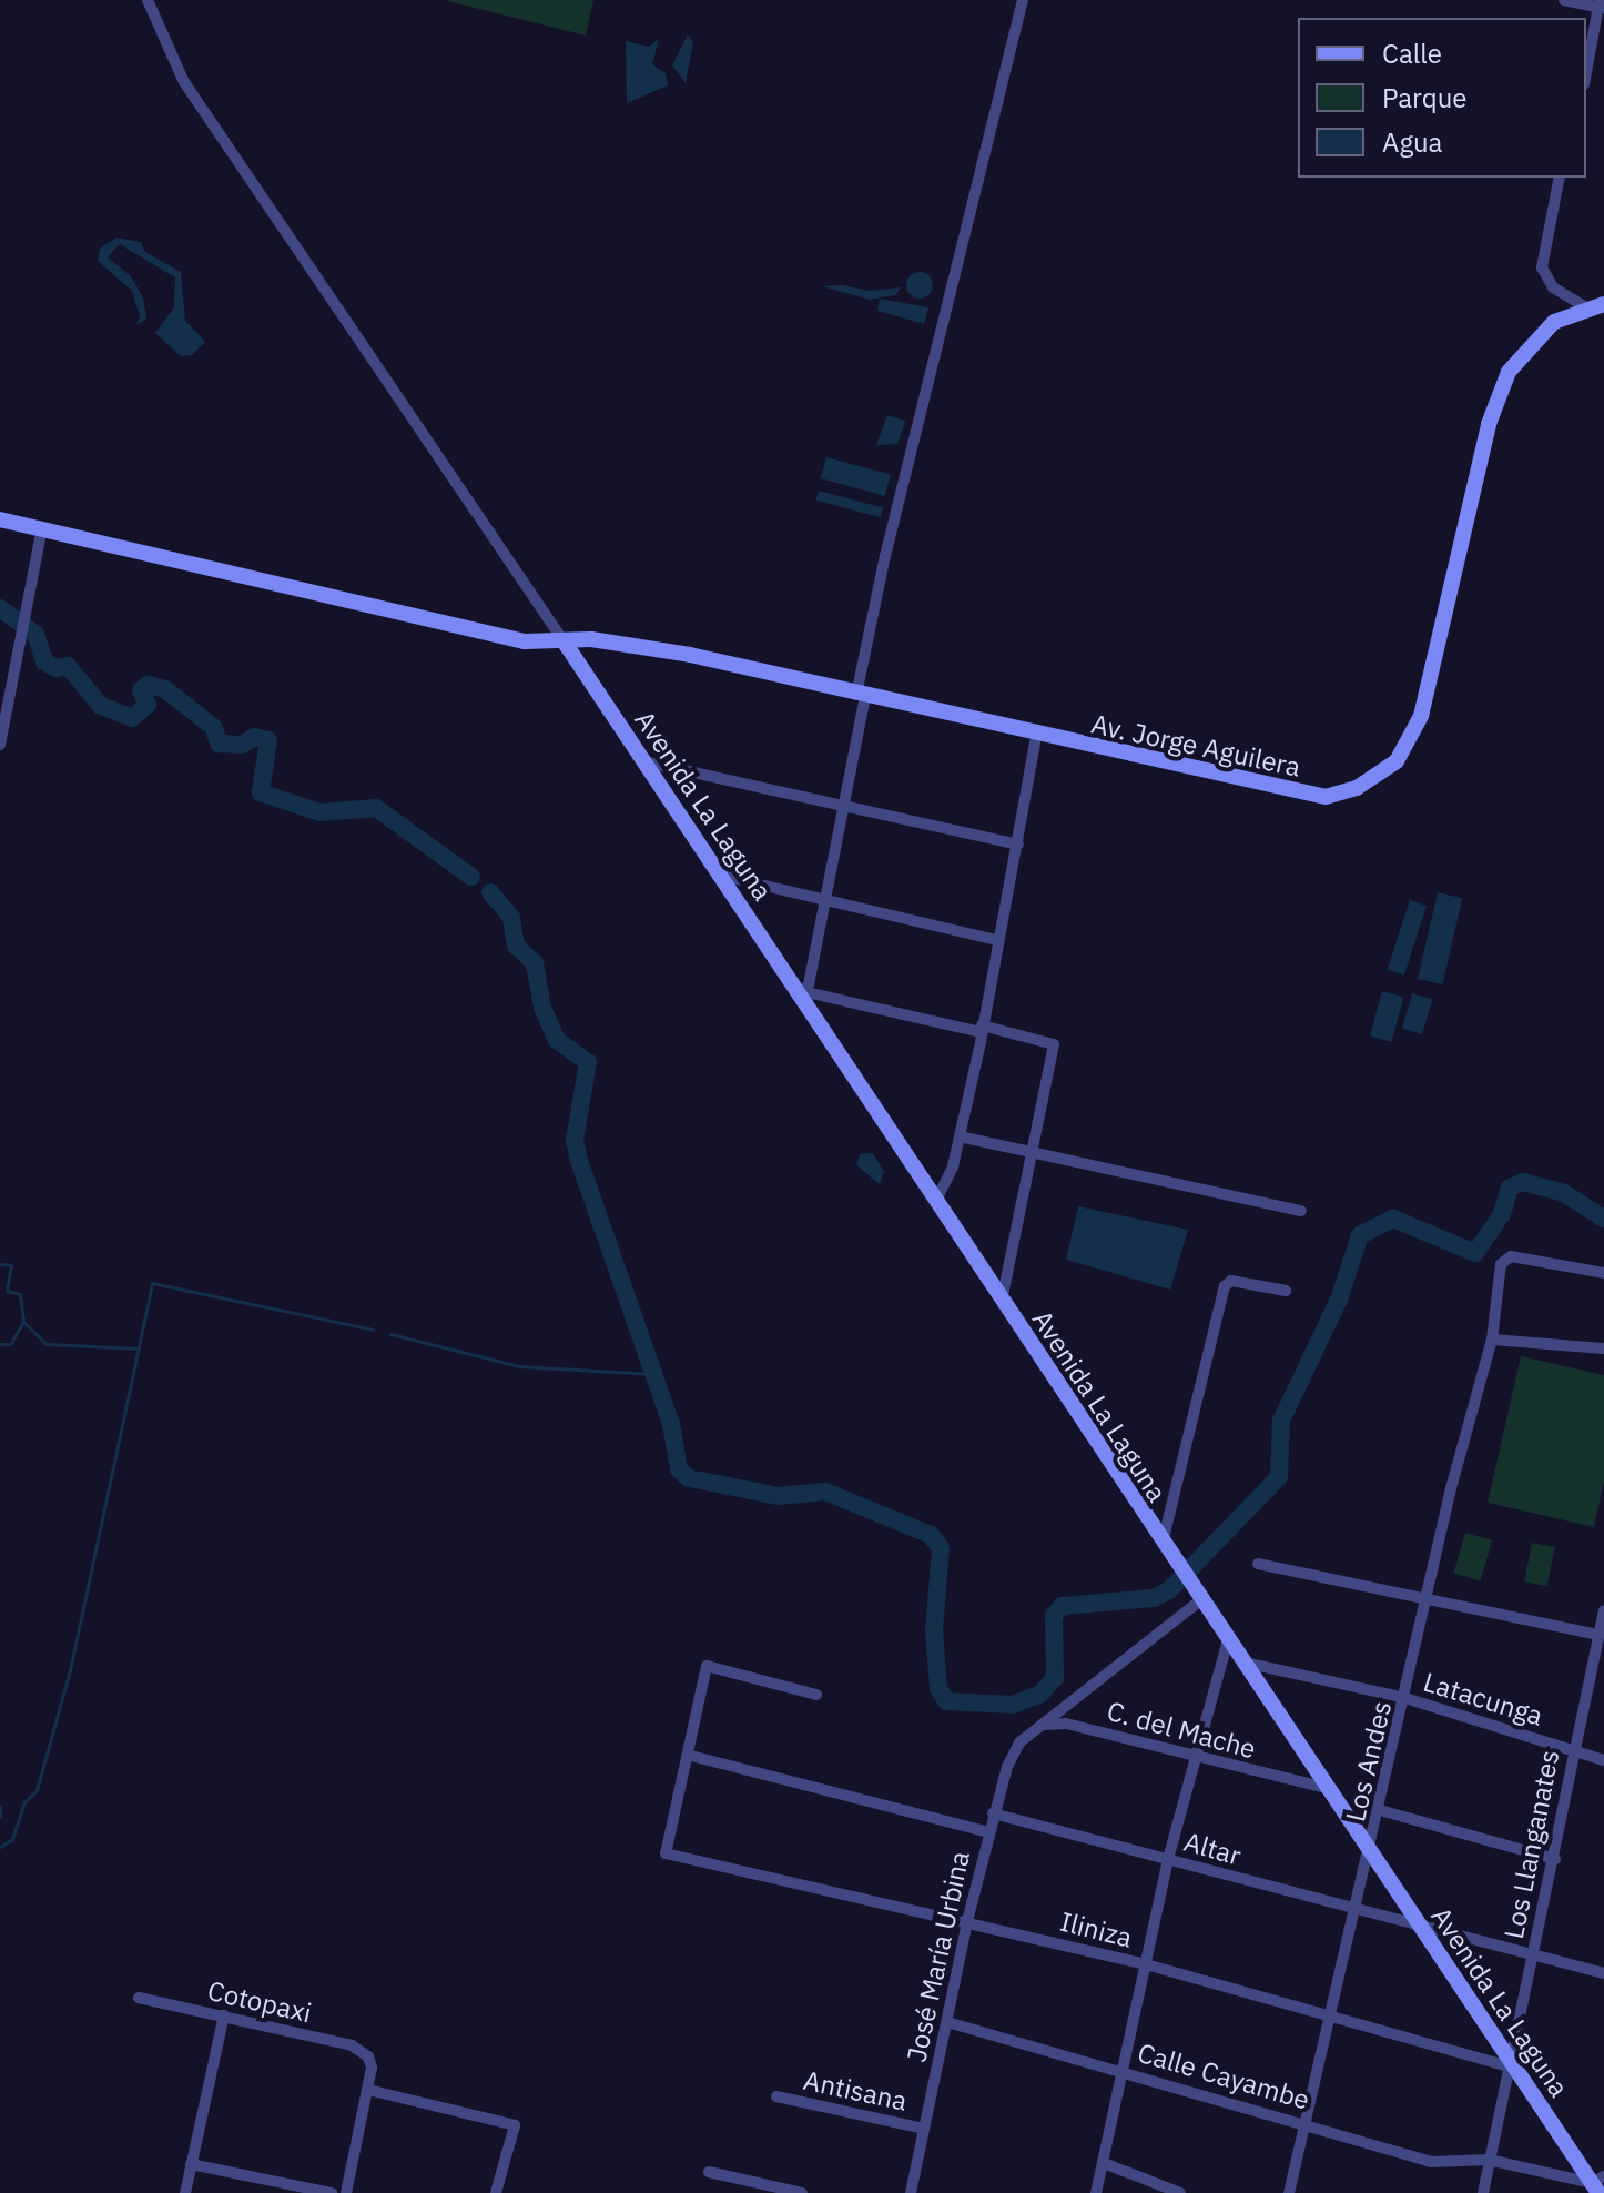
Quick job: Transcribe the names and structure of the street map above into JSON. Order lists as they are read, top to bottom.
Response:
{
  "streets": {
    "street": [
      "Av. Jorge Aguilera",
      "Avenida La Laguna",
      "Latacunga",
      "C. del Mache",
      "Los Andes",
      "Los Llanganates",
      "Altar",
      "Iliniza",
      "José María Urbina",
      "Cotopaxi",
      "Calle Cayambe",
      "Antisana"
    ]
  },
  "crossings": [
    ["Av. Jorge Aguilera", "Avenida La Laguna"],
    ["Avenida La Laguna", "Latacunga"],
    ["Avenida La Laguna", "C. del Mache"],
    ["Avenida La Laguna", "Los Andes"],
    ["Avenida La Laguna", "Los Llanganates"],
    ["Avenida La Laguna", "Altar"],
    ["Avenida La Laguna", "Iliniza"],
    ["Avenida La Laguna", "Calle Cayambe"],
    ["Latacunga", "Los Andes"],
    ["Latacunga", "Los Llanganates"],
    ["C. del Mache", "José María Urbina"],
    ["Los Andes", "Altar"],
    ["Los Andes", "Iliniza"],
    ["Los Andes", "Calle Cayambe"],
    ["Los Llanganates", "Altar"],
    ["Los Llanganates", "Iliniza"],
    ["Los Llanganates", "Calle Cayambe"],
    ["Altar", "José María Urbina"],
    ["Iliniza", "José María Urbina"],
    ["José María Urbina", "Calle Cayambe"],
    ["José María Urbina", "Antisana"]
  ],
  "legend": ["Calle", "Parque", "Agua"]
}
